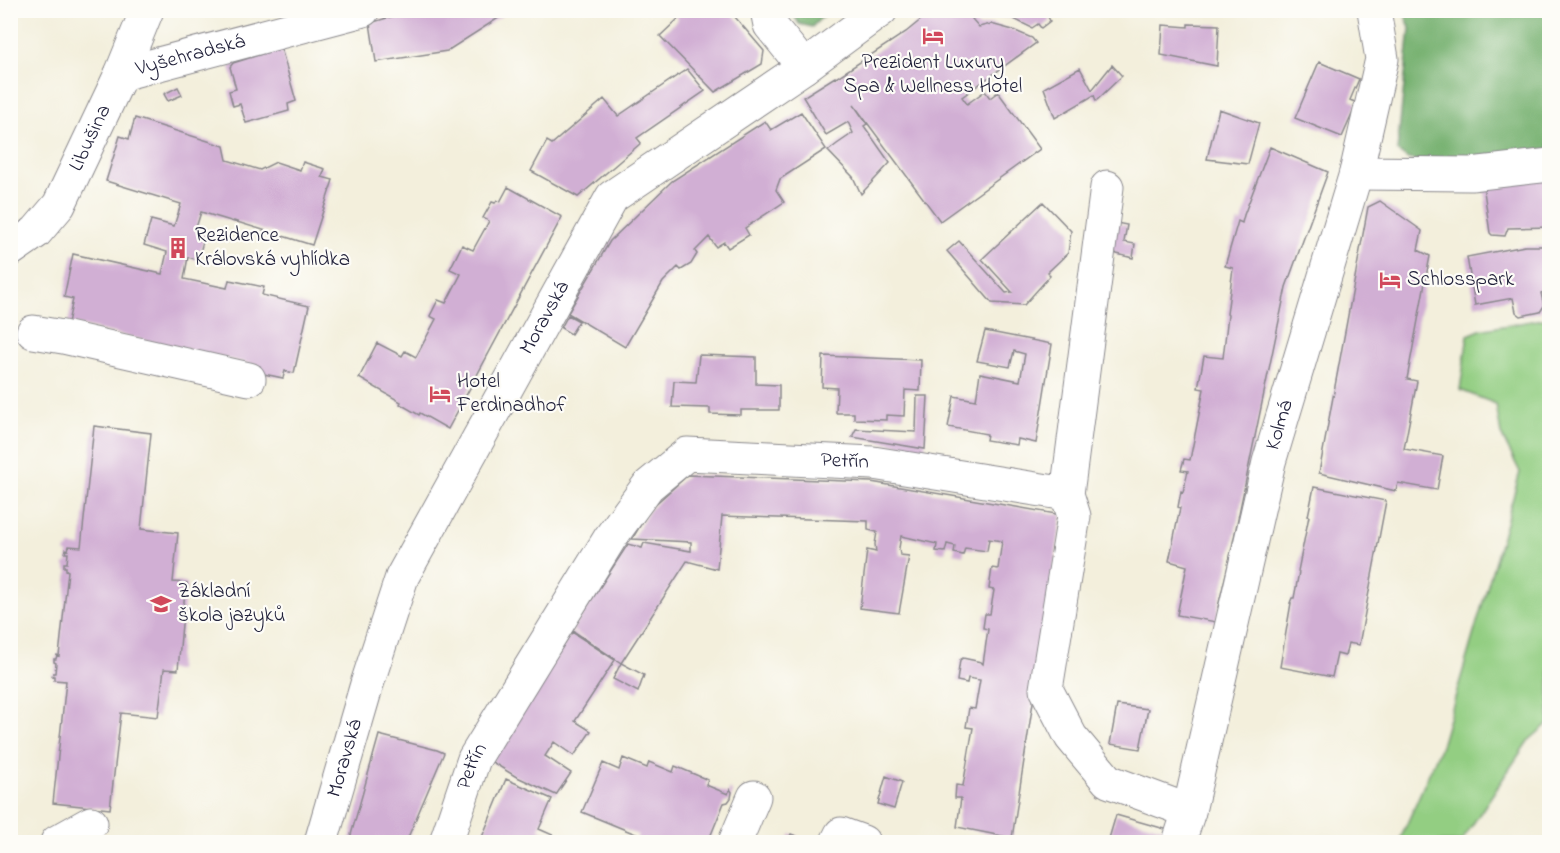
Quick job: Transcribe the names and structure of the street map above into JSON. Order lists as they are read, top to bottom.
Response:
{
  "streets": {
    "street": [
      "Vyšehradská",
      "Libušina",
      "Moravská",
      "Kolmá",
      "Petřín"
    ]
  },
  "crossings": [
    ["Vyšehradská", "Libušina"]
  ],
  "places": {
    "hotel": ["Prezident Luxury Spa & Wellness Hotel", "Schlosspark", "Hotel Ferdinadhof"],
    "building": ["Rezidence Královská vyhlídka"],
    "school or university": ["Základní škola jazyků"]
  }
}
